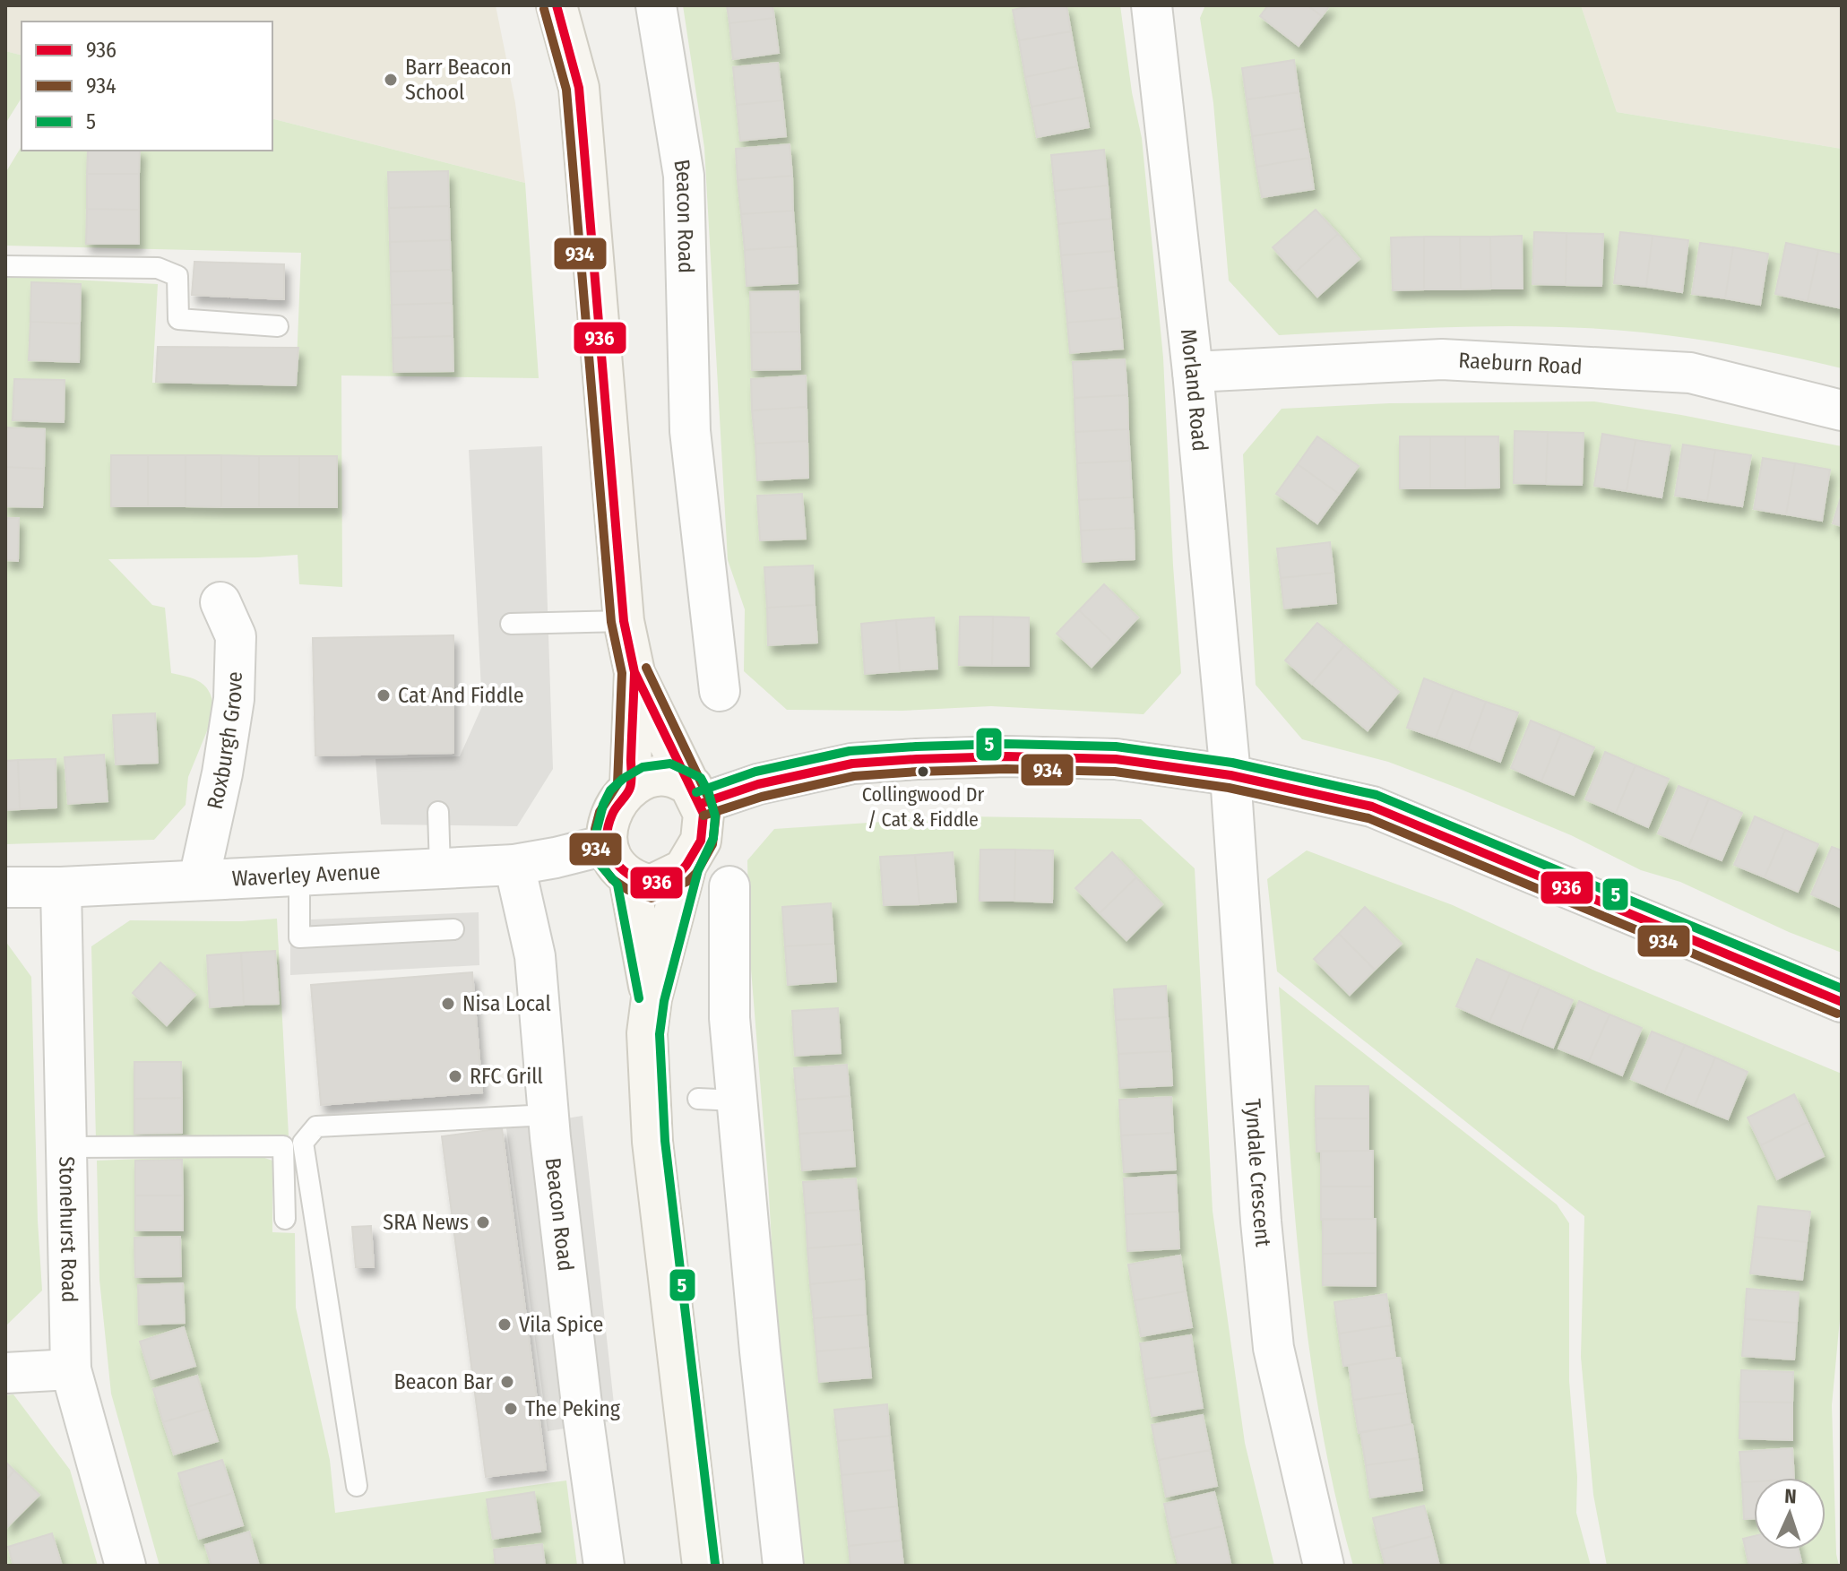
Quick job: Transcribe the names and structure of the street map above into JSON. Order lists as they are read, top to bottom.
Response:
{
  "streets": {
    "street": [
      "Beacon Road",
      "Raeburn Road",
      "Morland Road",
      "Roxburgh Grove",
      "Waverley Avenue",
      "Tyndale Crescent",
      "Stonehurst Road"
    ]
  },
  "crossings": [
    ["Beacon Road", "Waverley Avenue"],
    ["Raeburn Road", "Morland Road"],
    ["Morland Road", "Tyndale Crescent"],
    ["Roxburgh Grove", "Waverley Avenue"],
    ["Waverley Avenue", "Stonehurst Road"]
  ],
  "places": [
    "Barr Beacon School",
    "Cat And Fiddle",
    "Collingwood Dr / Cat & Fiddle",
    "Nisa Local",
    "RFC Grill",
    "SRA News",
    "Vila Spice",
    "Beacon Bar",
    "The Peking"
  ],
  "lines": ["transit line 936", "transit line 934", "transit line 5"],
  "legend": ["936", "934", "5"],
  "north": "top"
}
